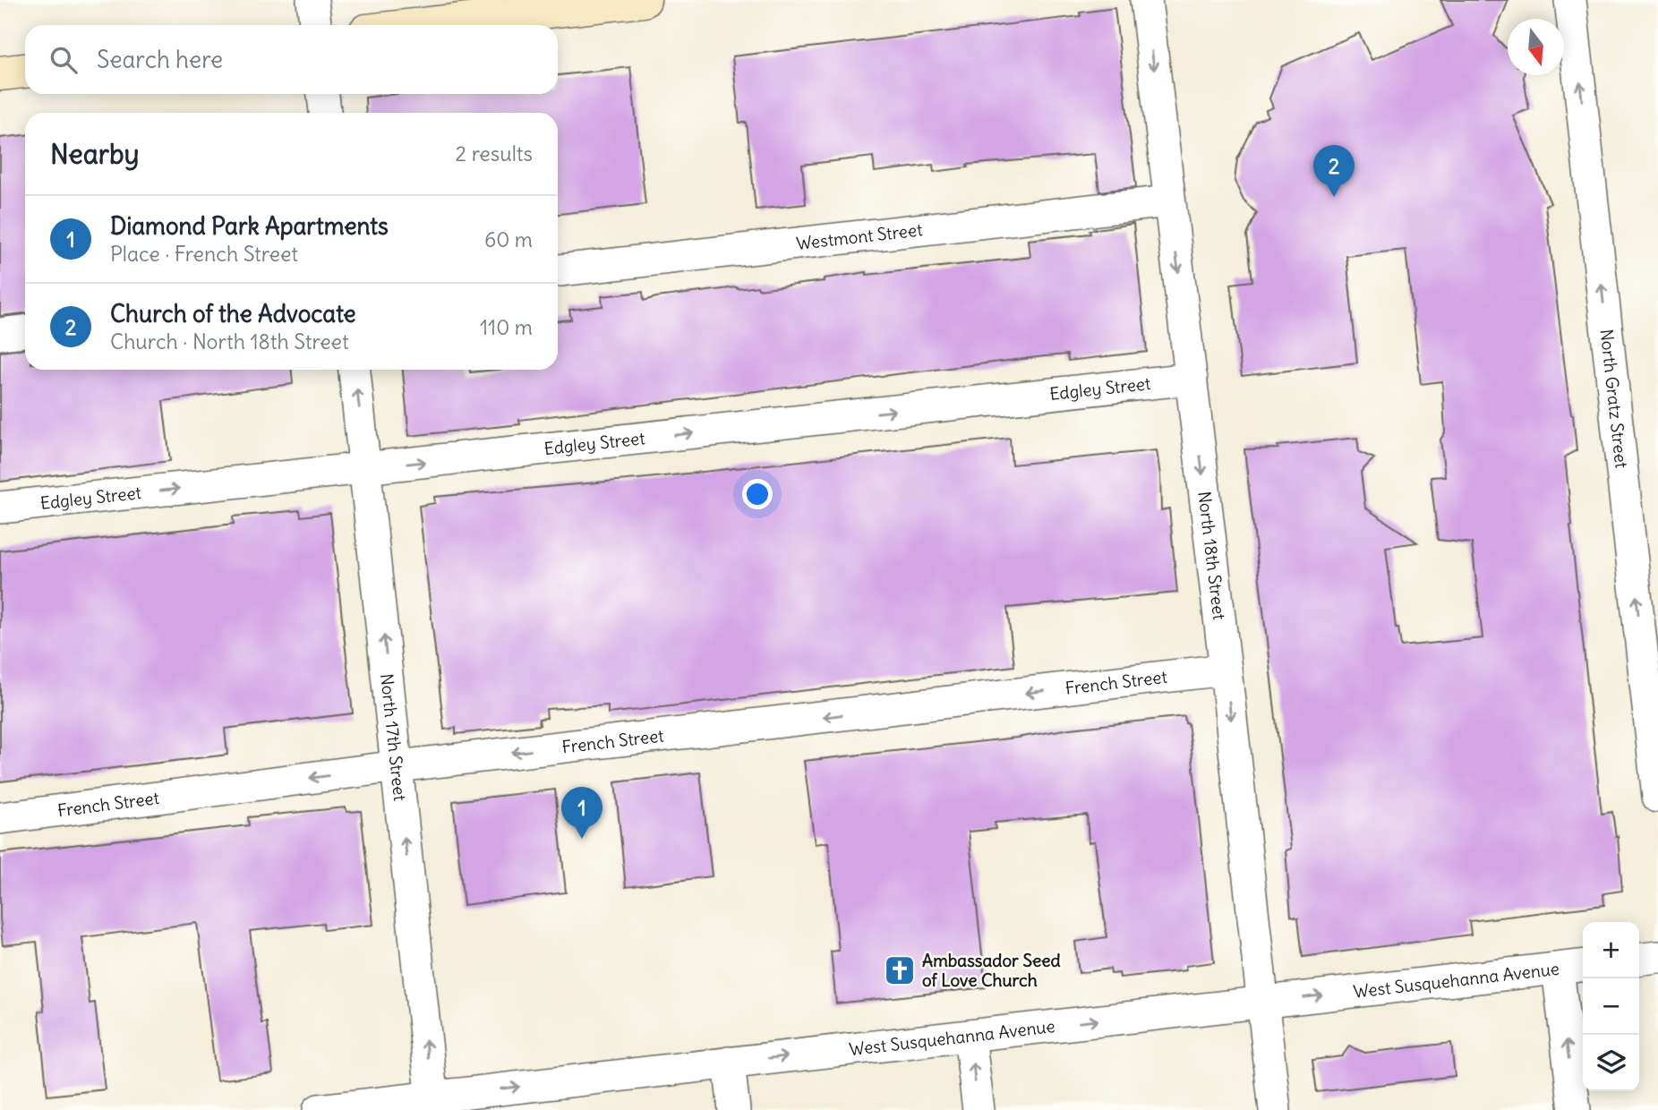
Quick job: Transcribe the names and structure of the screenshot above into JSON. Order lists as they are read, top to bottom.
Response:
{
  "streets": {
    "street": [
      "Westmont Street",
      "Edgley Street",
      "North Gratz Street",
      "North 18th Street",
      "French Street",
      "North 17th Street",
      "West Susquehanna Avenue"
    ]
  },
  "crossings": [
    ["Westmont Street", "North 18th Street"],
    ["Edgley Street", "North 18th Street"],
    ["Edgley Street", "North 17th Street"],
    ["North 18th Street", "French Street"],
    ["North 18th Street", "West Susquehanna Avenue"],
    ["French Street", "North 17th Street"],
    ["North 17th Street", "West Susquehanna Avenue"]
  ],
  "one_way": [
    "Edgley Street",
    "North Gratz Street",
    "North 18th Street",
    "French Street",
    "North 17th Street",
    "West Susquehanna Avenue"
  ],
  "places": {
    "church": ["Ambassador Seed of Love Church"]
  },
  "north": "bottom",
  "page": {
    "search": "Search here",
    "heading": ["Nearby", "2 results"],
    "pins": ["2", "1"],
    "list": [
      {
        "mark": "1",
        "name": "Diamond Park Apartments",
        "note": "Place · French Street",
        "value": "60 m"
      },
      {
        "mark": "2",
        "name": "Church of the Advocate",
        "note": "Church · North 18th Street",
        "value": "110 m"
      }
    ],
    "map_buttons": ["+", "−"]
  }
}
